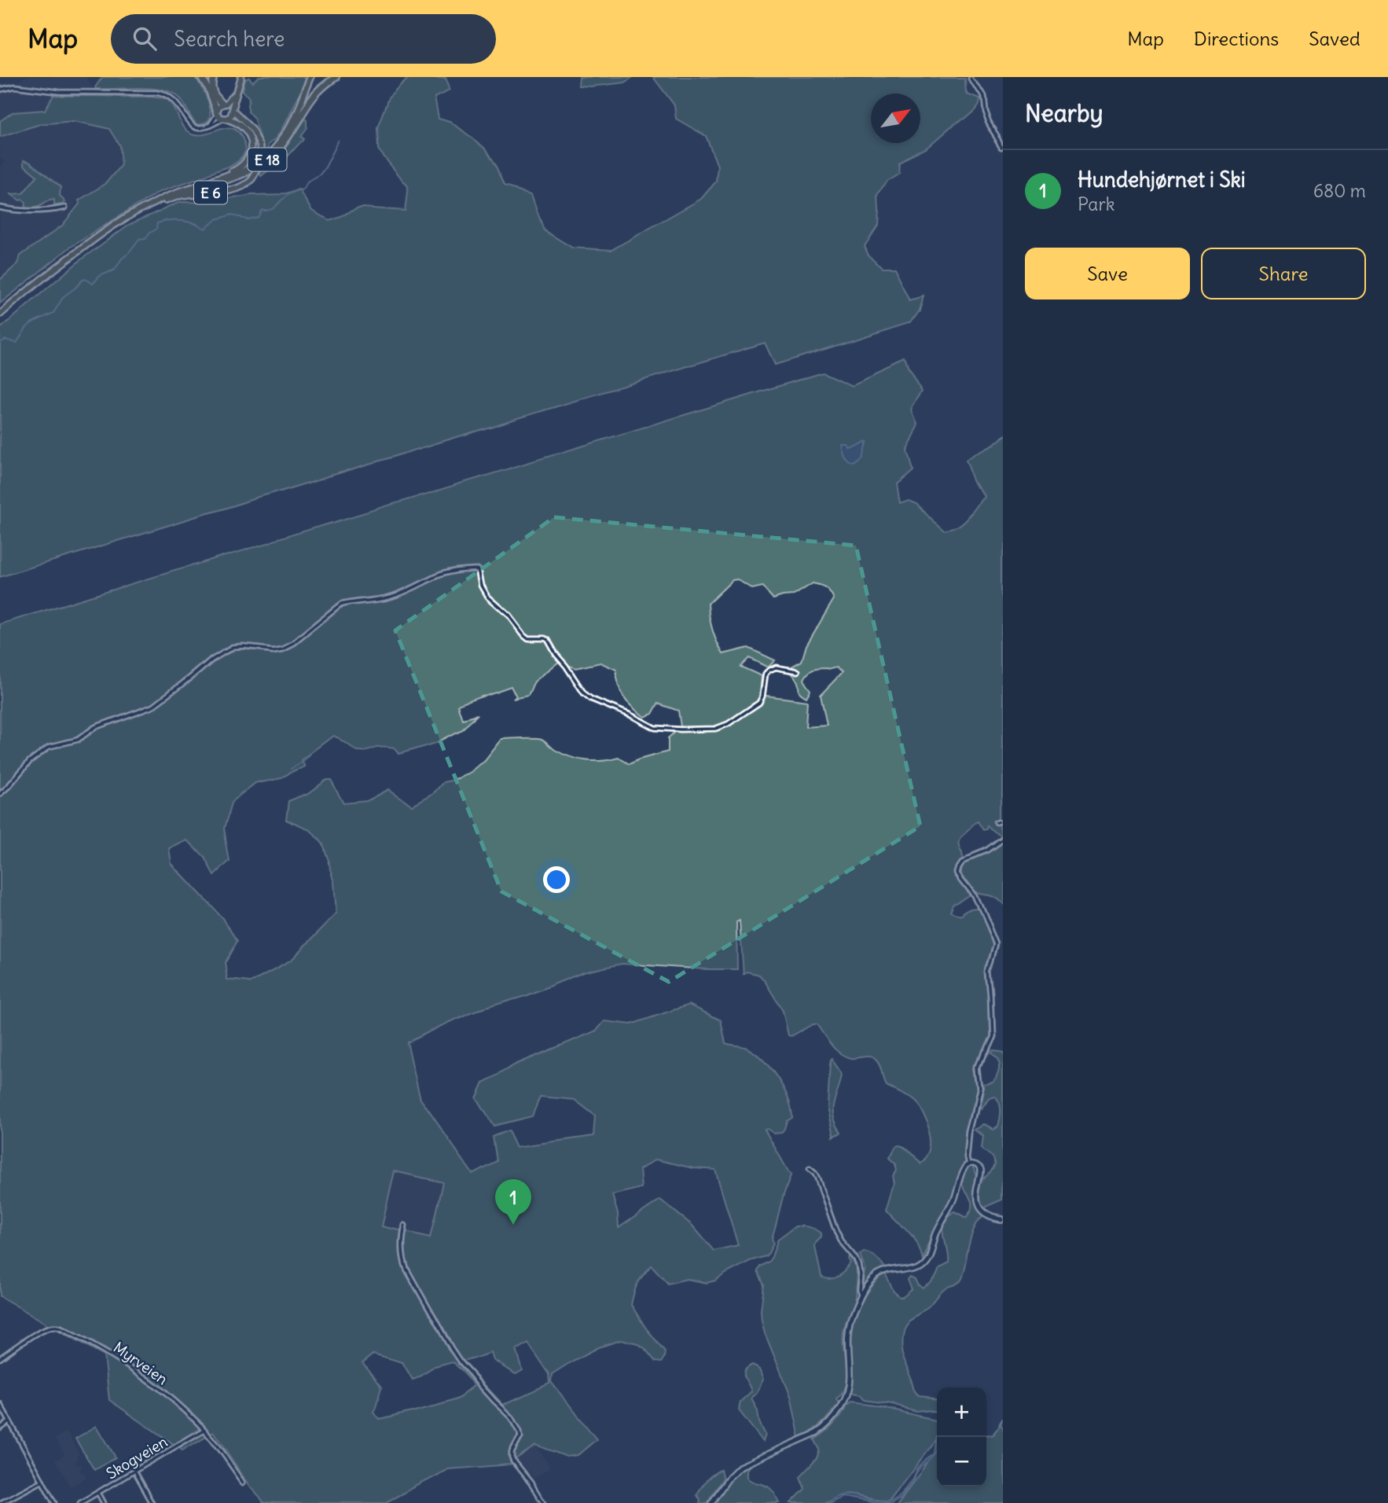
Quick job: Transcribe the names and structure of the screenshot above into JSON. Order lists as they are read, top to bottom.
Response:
{
  "streets": {
    "highway": ["E 18", "E 6"],
    "street": ["Myrveien", "Skogveien"]
  },
  "crossings": [
    ["E 18", "E 6"],
    ["Myrveien", "Skogveien"]
  ],
  "north": "top right",
  "page": {
    "header": "Map",
    "search": "Search here",
    "nav": ["Map", "Directions", "Saved"],
    "heading": "Nearby",
    "list": [
      {
        "mark": "1",
        "name": "Hundehjørnet i Ski",
        "note": "Park",
        "value": "680 m"
      }
    ],
    "buttons": ["Save", "Share"],
    "pins": "1",
    "map_buttons": ["+", "−"]
  }
}
